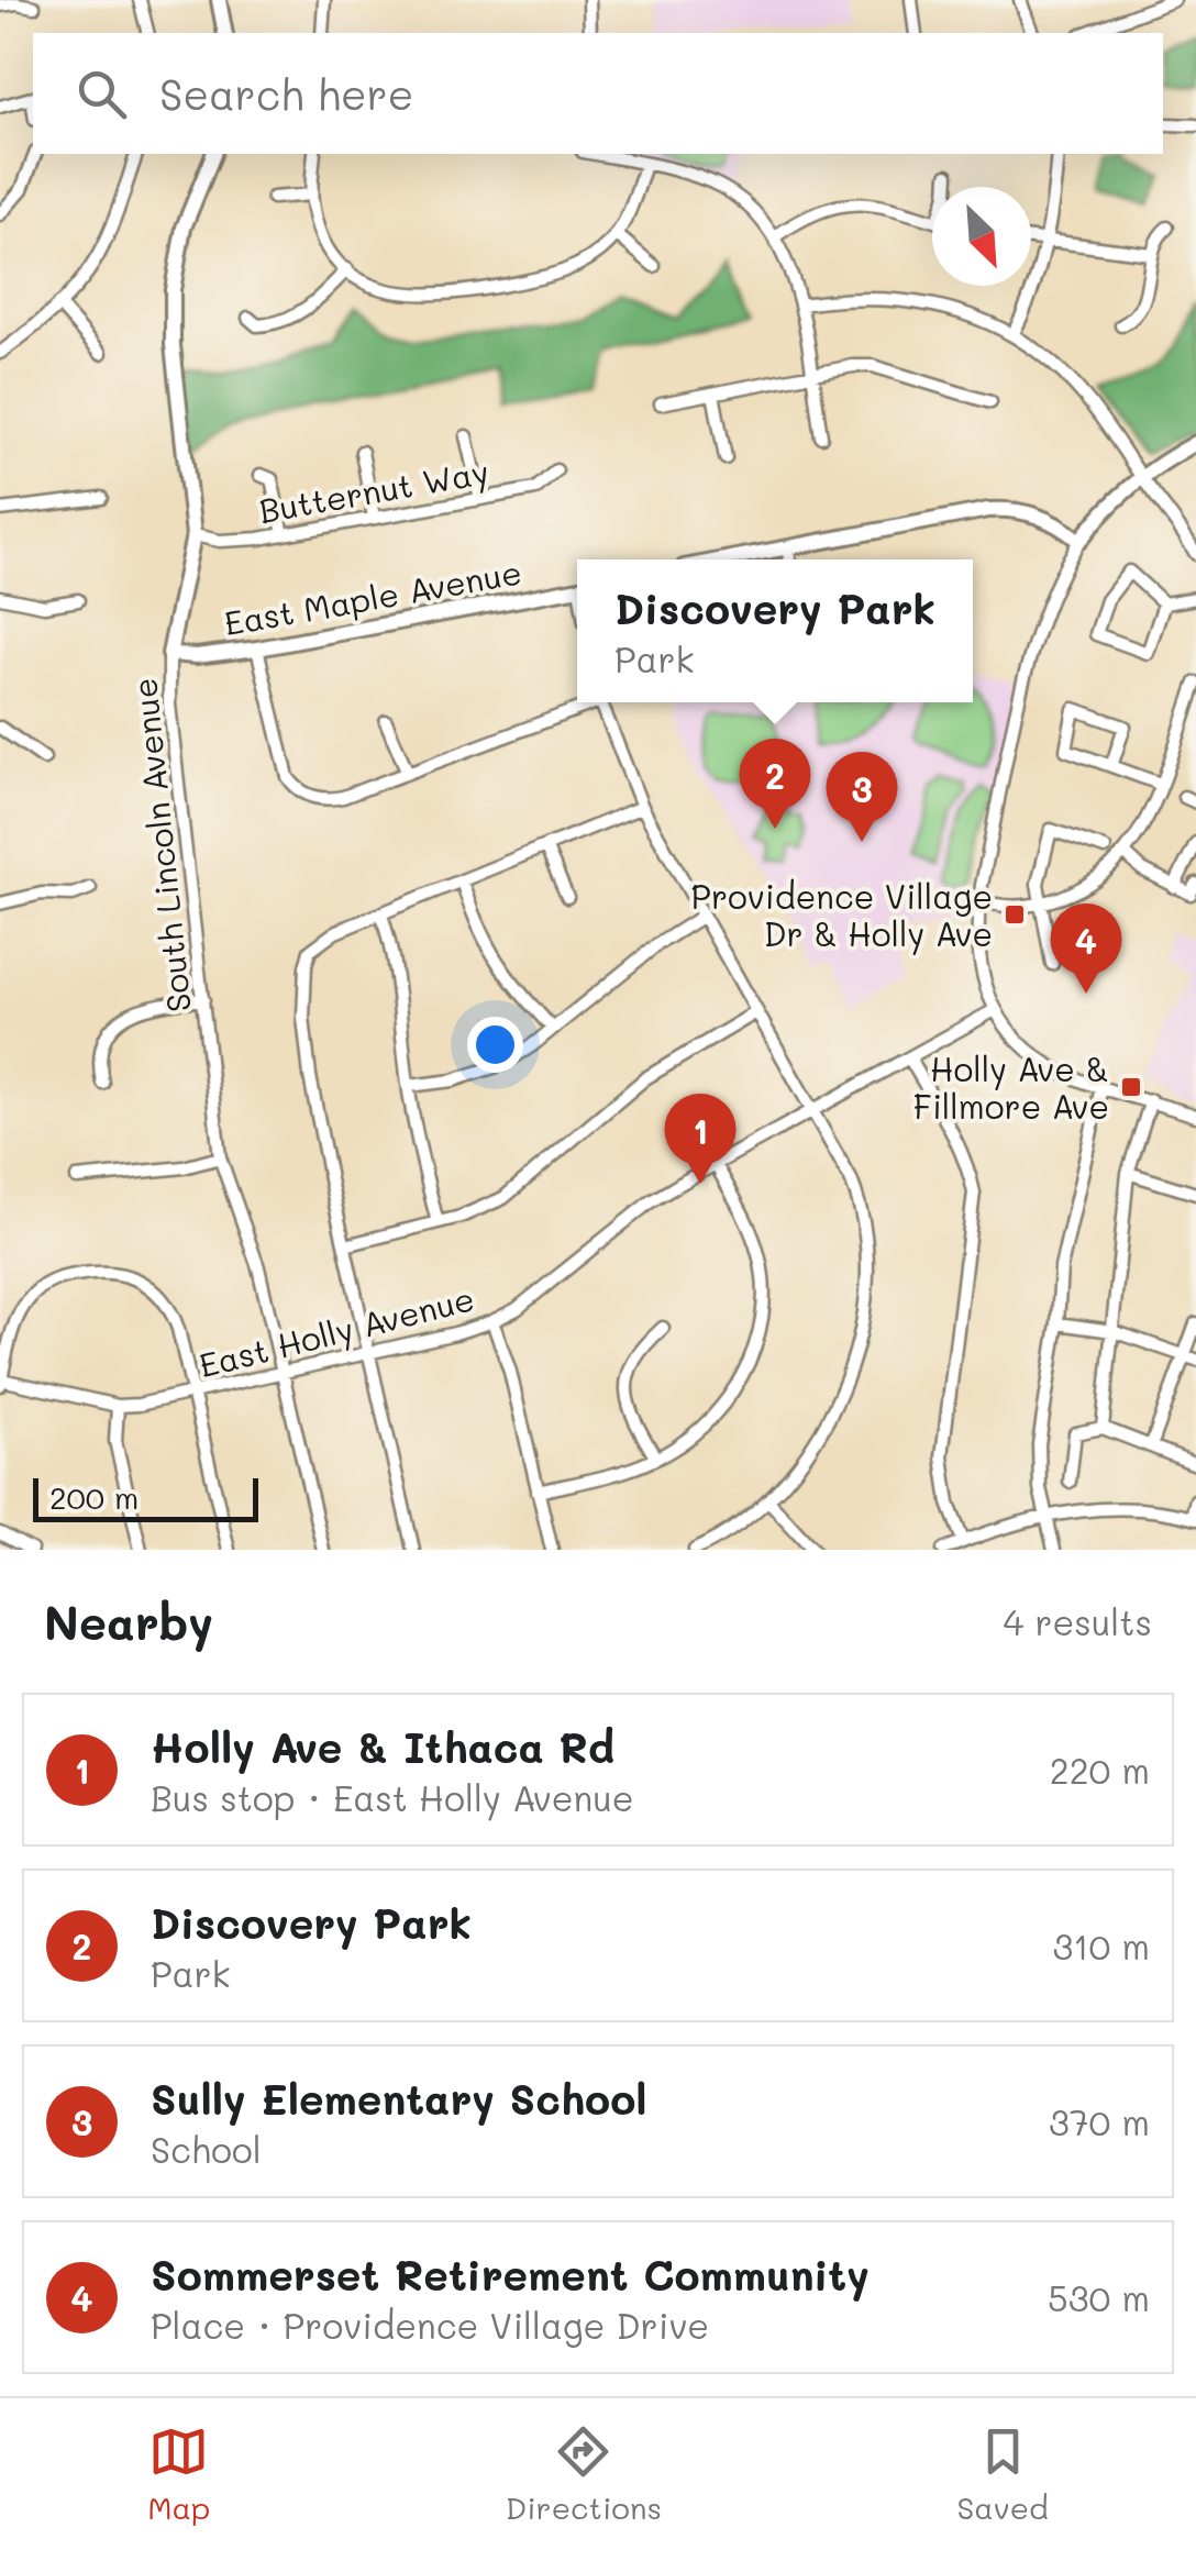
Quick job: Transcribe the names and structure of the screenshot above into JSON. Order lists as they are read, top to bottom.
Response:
{
  "streets": {
    "main road": ["East Maple Avenue", "South Lincoln Avenue"],
    "street": ["Butternut Way", "East Holly Avenue"]
  },
  "crossings": [
    ["Butternut Way", "South Lincoln Avenue"],
    ["East Maple Avenue", "South Lincoln Avenue"],
    ["South Lincoln Avenue", "East Holly Avenue"]
  ],
  "places": {
    "transit": ["Providence Village Dr & Holly Ave", "Holly Ave & Fillmore Ave"]
  },
  "scale_bar": "200 m",
  "north": "bottom right",
  "page": {
    "search": "Search here",
    "popup": ["Discovery Park", "Park"],
    "pins": [
      "2",
      "3",
      "4",
      "1"
    ],
    "scale": "200 m",
    "heading": ["Nearby", "4 results"],
    "list": [
      {
        "mark": "1",
        "name": "Holly Ave & Ithaca Rd",
        "note": "Bus stop · East Holly Avenue",
        "value": "220 m"
      },
      {
        "mark": "2",
        "name": "Discovery Park",
        "note": "Park",
        "value": "310 m"
      },
      {
        "mark": "3",
        "name": "Sully Elementary School",
        "note": "School",
        "value": "370 m"
      },
      {
        "mark": "4",
        "name": "Sommerset Retirement Community",
        "note": "Place · Providence Village Drive",
        "value": "530 m"
      }
    ],
    "nav": ["Map", "Directions", "Saved"]
  }
}
